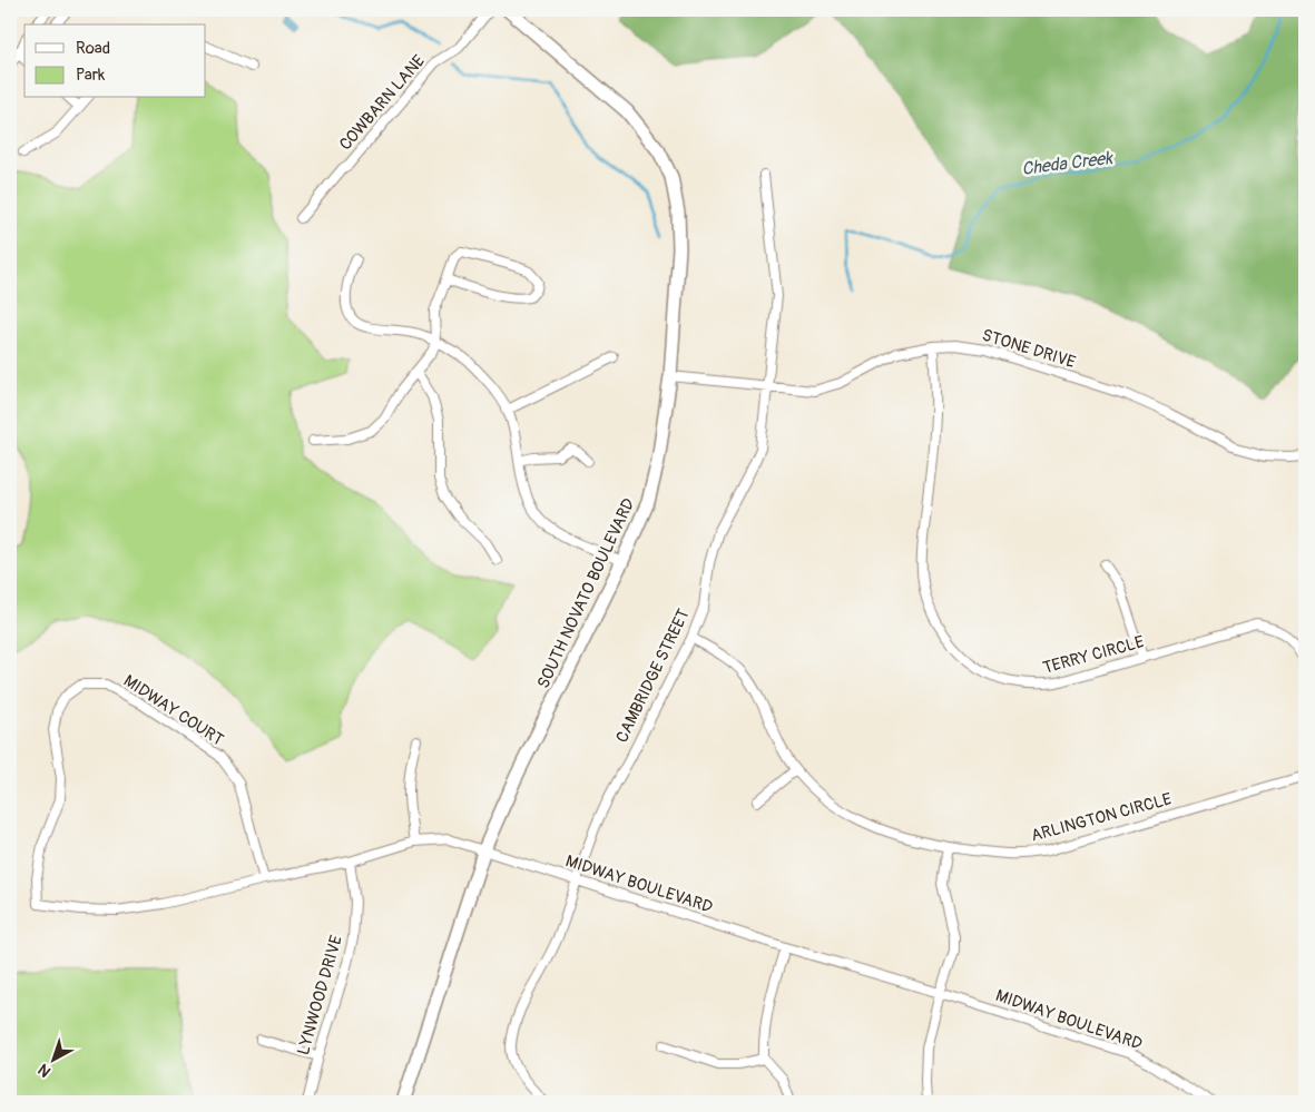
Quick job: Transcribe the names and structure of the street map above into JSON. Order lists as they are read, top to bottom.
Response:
{
  "streets": {
    "main road": ["SOUTH NOVATO BOULEVARD"],
    "street": [
      "COWBARN LANE",
      "STONE DRIVE",
      "TERRY CIRCLE",
      "CAMBRIDGE STREET",
      "MIDWAY COURT",
      "ARLINGTON CIRCLE",
      "MIDWAY BOULEVARD",
      "LYNWOOD DRIVE"
    ]
  },
  "crossings": [
    ["STONE DRIVE", "SOUTH NOVATO BOULEVARD"],
    ["STONE DRIVE", "TERRY CIRCLE"],
    ["STONE DRIVE", "CAMBRIDGE STREET"],
    ["SOUTH NOVATO BOULEVARD", "MIDWAY BOULEVARD"],
    ["CAMBRIDGE STREET", "ARLINGTON CIRCLE"],
    ["CAMBRIDGE STREET", "MIDWAY BOULEVARD"],
    ["MIDWAY COURT", "MIDWAY BOULEVARD"],
    ["MIDWAY BOULEVARD", "LYNWOOD DRIVE"]
  ],
  "water": ["Cheda Creek"],
  "legend": ["Road", "Park"],
  "north": "bottom left"
}
